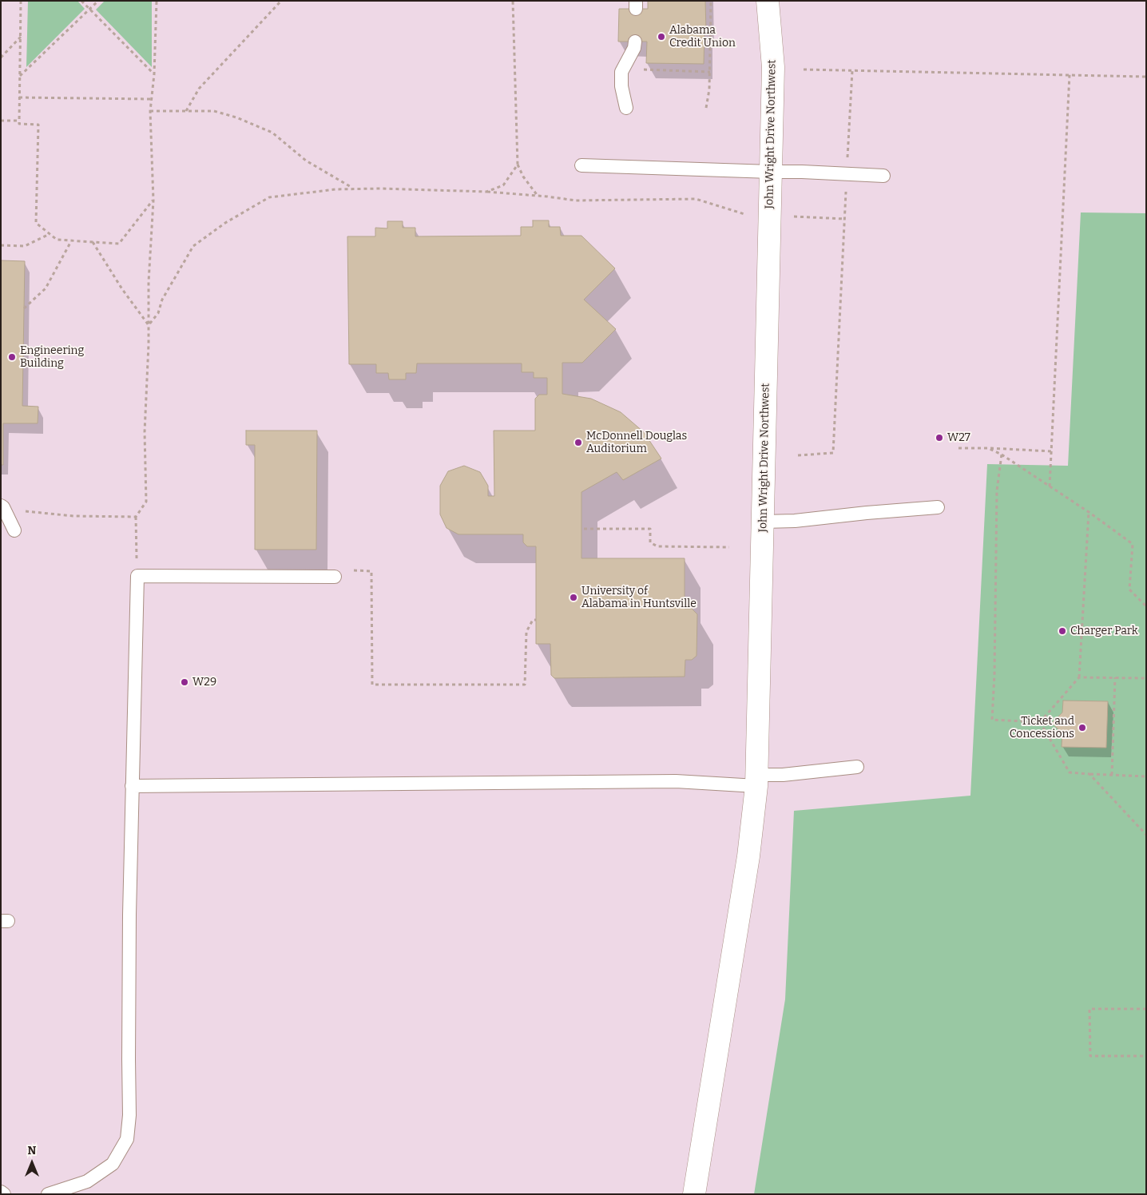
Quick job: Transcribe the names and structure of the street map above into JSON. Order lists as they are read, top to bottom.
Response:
{
  "streets": {
    "street": ["John Wright Drive Northwest"]
  },
  "places": [
    "Alabama Credit Union",
    "Engineering Building",
    "W27",
    "McDonnell Douglas Auditorium",
    "University of Alabama in Huntsville",
    "Charger Park",
    "W29",
    "Ticket and Concessions"
  ],
  "north": "top"
}
